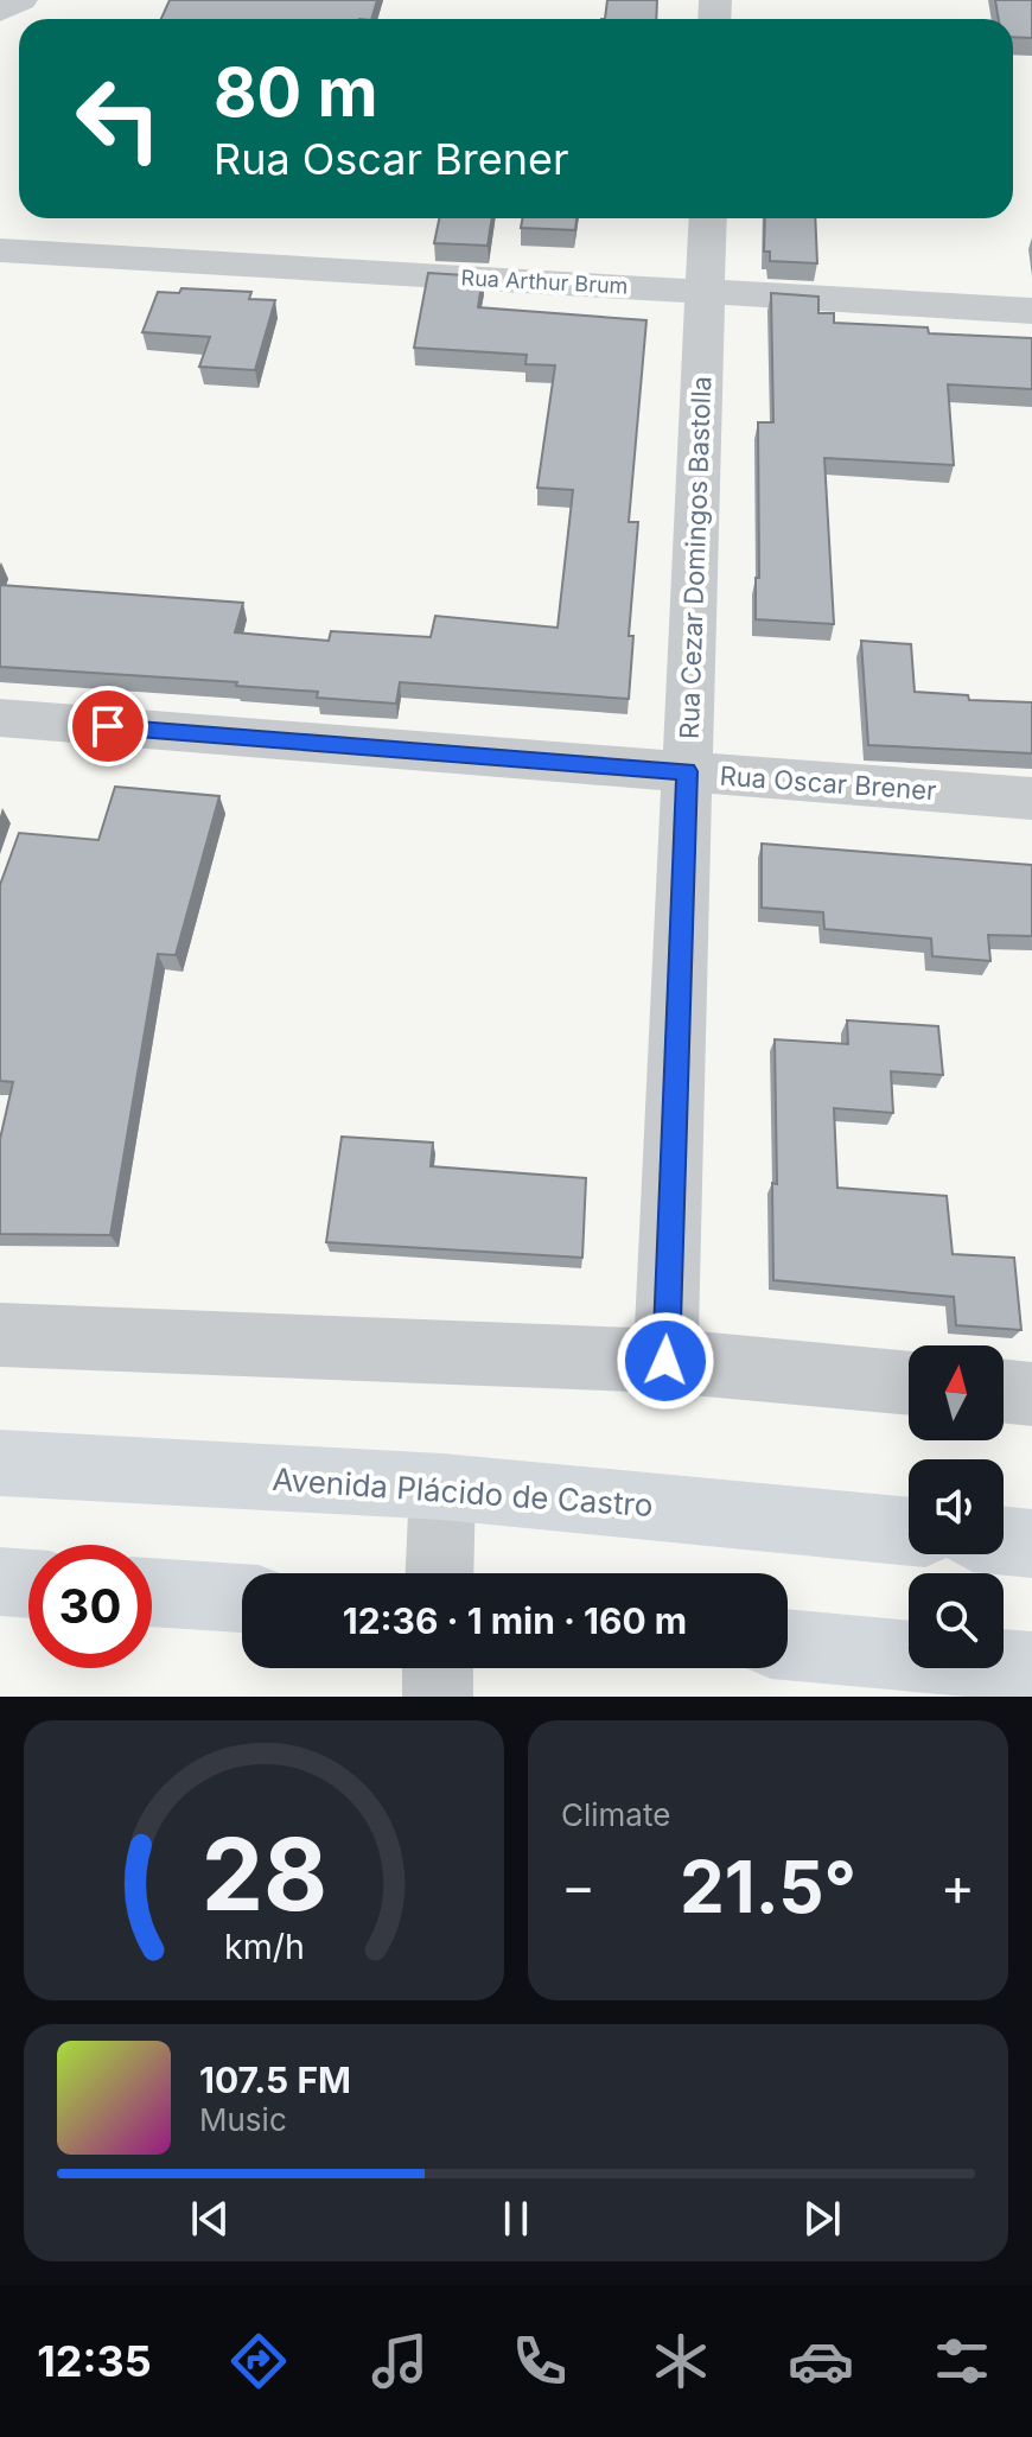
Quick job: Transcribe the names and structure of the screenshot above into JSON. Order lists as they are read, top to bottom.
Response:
{
  "streets": {
    "main road": ["Avenida Plácido de Castro"],
    "street": ["Rua Arthur Brum", "Rua Cezar Domingos Bastolla", "Rua Oscar Brener"]
  },
  "crossings": [
    ["Rua Arthur Brum", "Rua Cezar Domingos Bastolla"],
    ["Rua Cezar Domingos Bastolla", "Rua Oscar Brener"]
  ],
  "north": "top",
  "page": {
    "turn": ["80 m", "Rua Oscar Brener"],
    "limit": "30",
    "trip": "12:36 · 1 min · 160 m",
    "tile": "Climate",
    "heat": ["−", "21.5°", "+"],
    "song": ["107.5 FM", "Music"],
    "tabs": "12:35",
    "gauge": ["28", "km/h"]
  }
}
